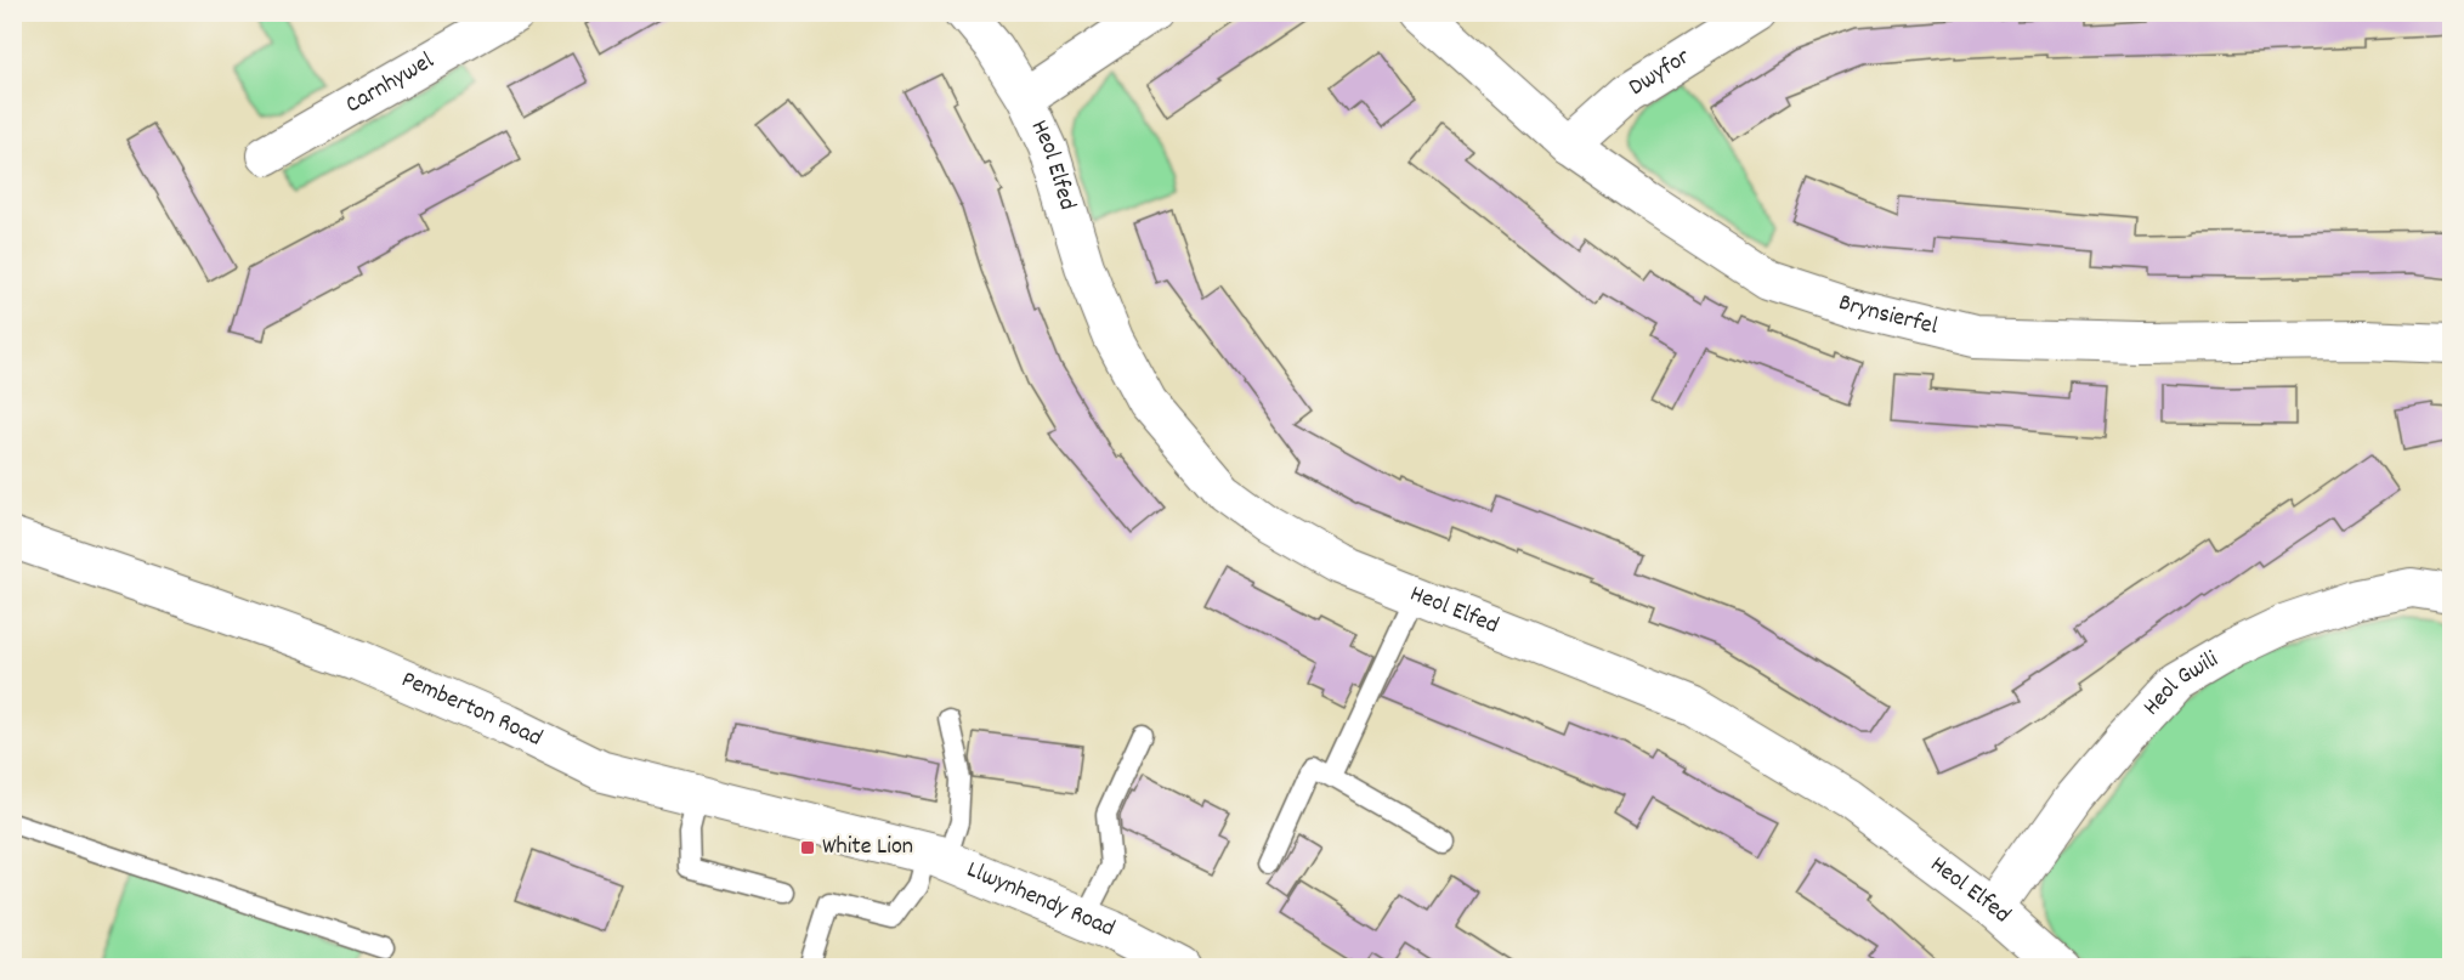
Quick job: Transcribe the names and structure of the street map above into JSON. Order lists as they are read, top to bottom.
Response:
{
  "streets": {
    "main road": ["Pemberton Road", "Llwynhendy Road"],
    "street": [
      "Dwyfor",
      "Carnhywel",
      "Heol Elfed",
      "Brynsierfel",
      "Heol Gwili"
    ]
  },
  "crossings": [
    ["Dwyfor", "Brynsierfel"],
    ["Heol Elfed", "Heol Gwili"],
    ["Pemberton Road", "Llwynhendy Road"]
  ],
  "places": {
    "transit": ["White Lion"]
  }
}
